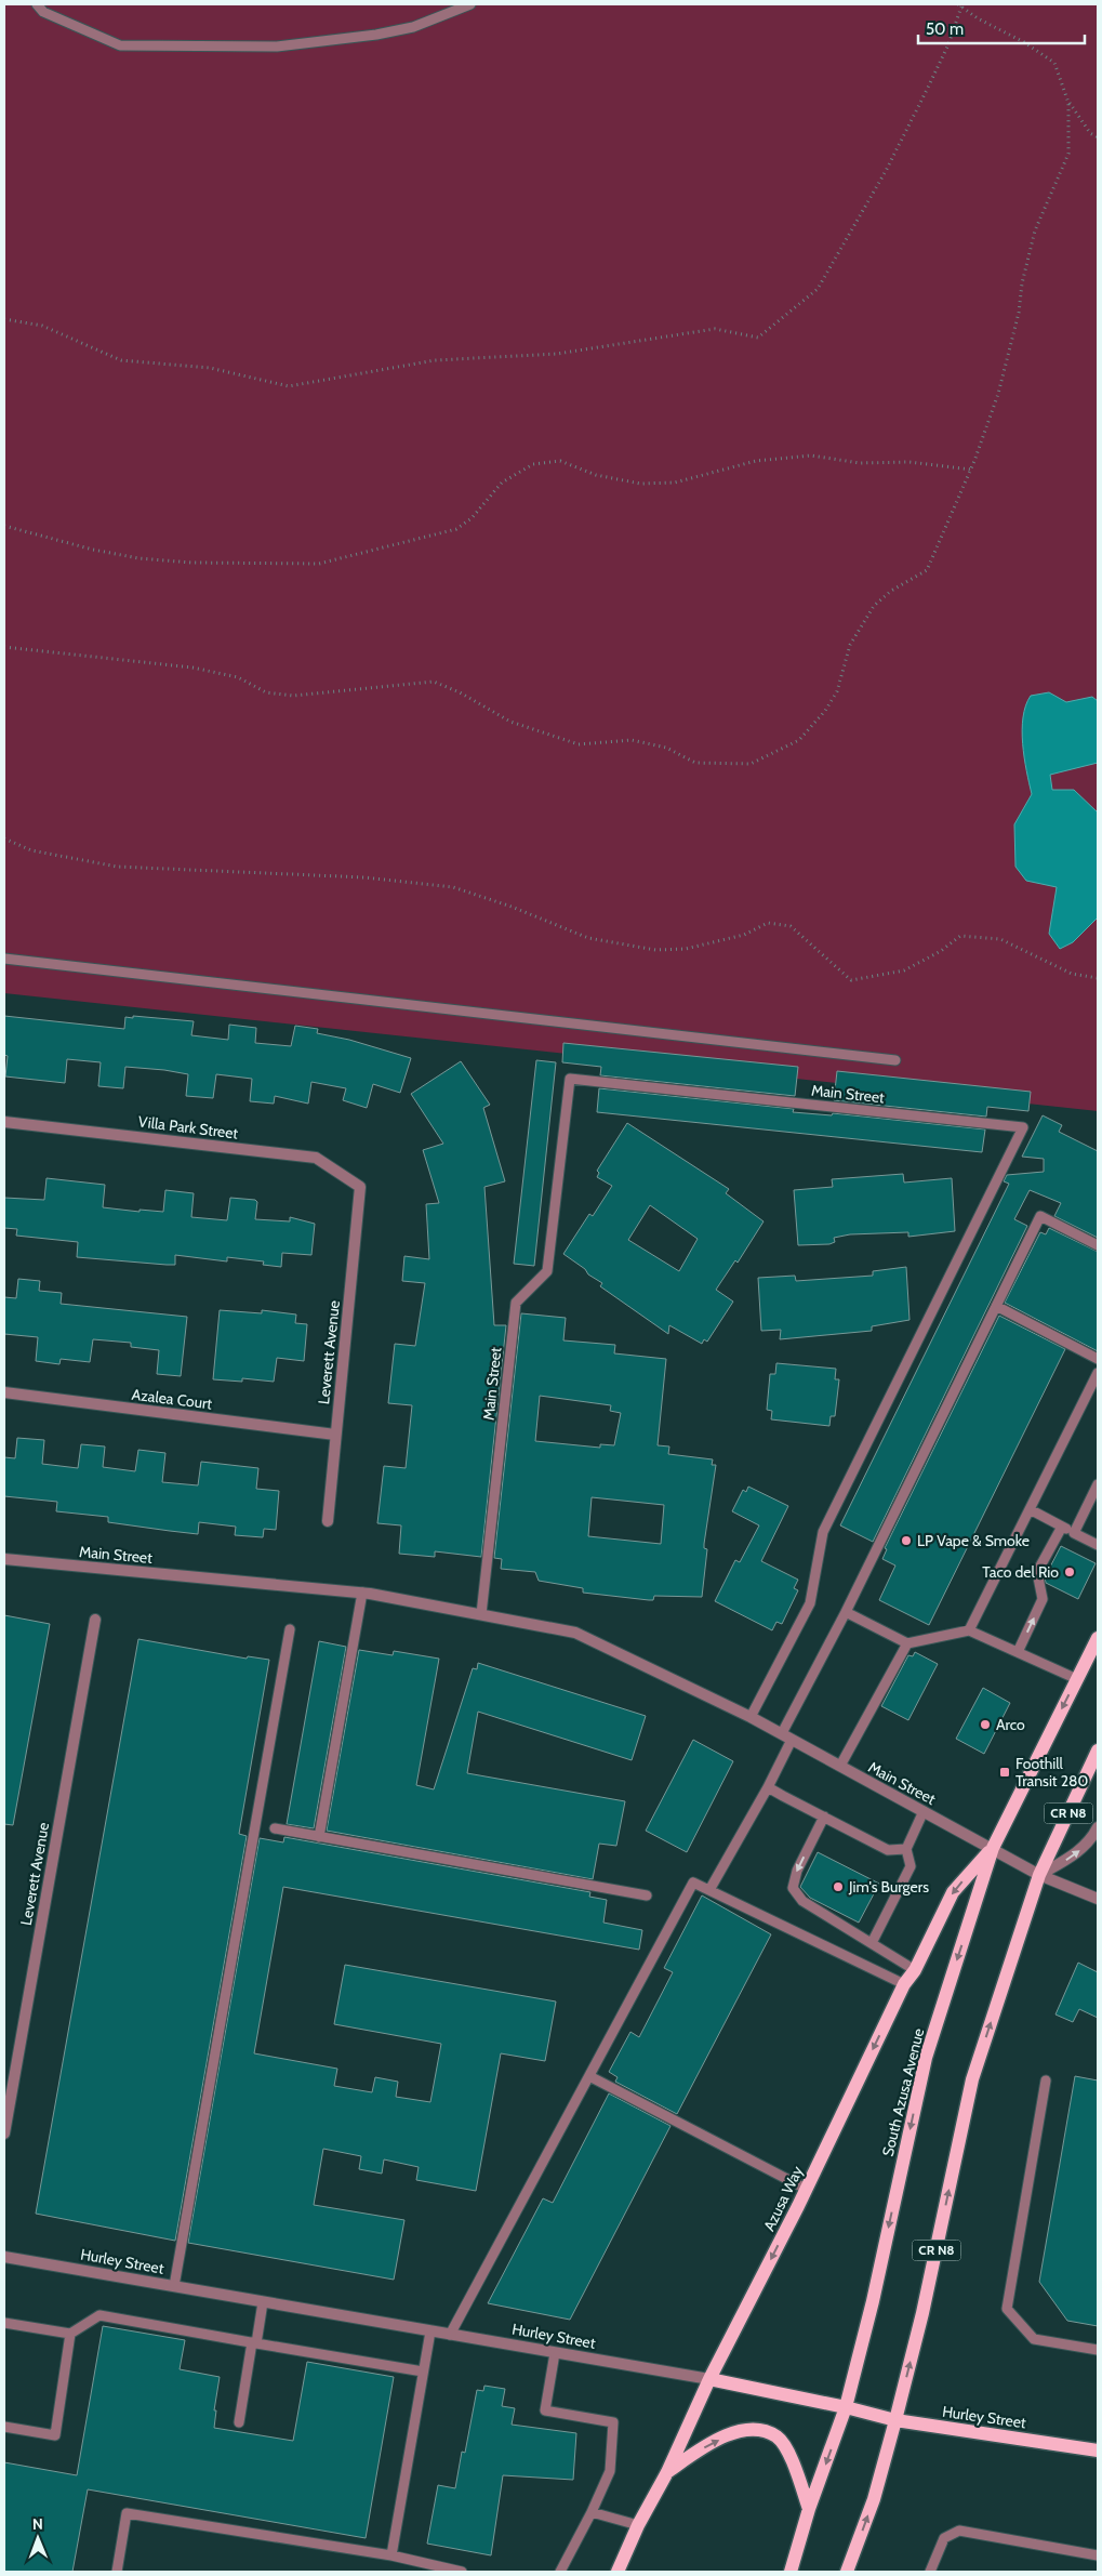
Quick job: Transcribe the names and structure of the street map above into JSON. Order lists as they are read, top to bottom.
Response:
{
  "streets": {
    "main road": [
      "CR N8",
      "South Azusa Avenue",
      "Azusa Way",
      "Hurley Street"
    ],
    "street": [
      "Main Street",
      "Villa Park Street",
      "Leverett Avenue",
      "Azalea Court"
    ]
  },
  "crossings": [
    ["Main Street", "CR N8"],
    ["Main Street", "South Azusa Avenue"],
    ["Main Street", "Azusa Way"],
    ["Villa Park Street", "Leverett Avenue"],
    ["Leverett Avenue", "Azalea Court"],
    ["CR N8", "Hurley Street"],
    ["South Azusa Avenue", "Azusa Way"],
    ["South Azusa Avenue", "Hurley Street"],
    ["Azusa Way", "Hurley Street"]
  ],
  "places": {
    "other": [
      "LP Vape & Smoke",
      "Taco del Rio",
      "Arco",
      "Jim's Burgers"
    ],
    "transit": ["Foothill Transit 280"]
  },
  "scale_bar": "50 m",
  "north": "top"
}
